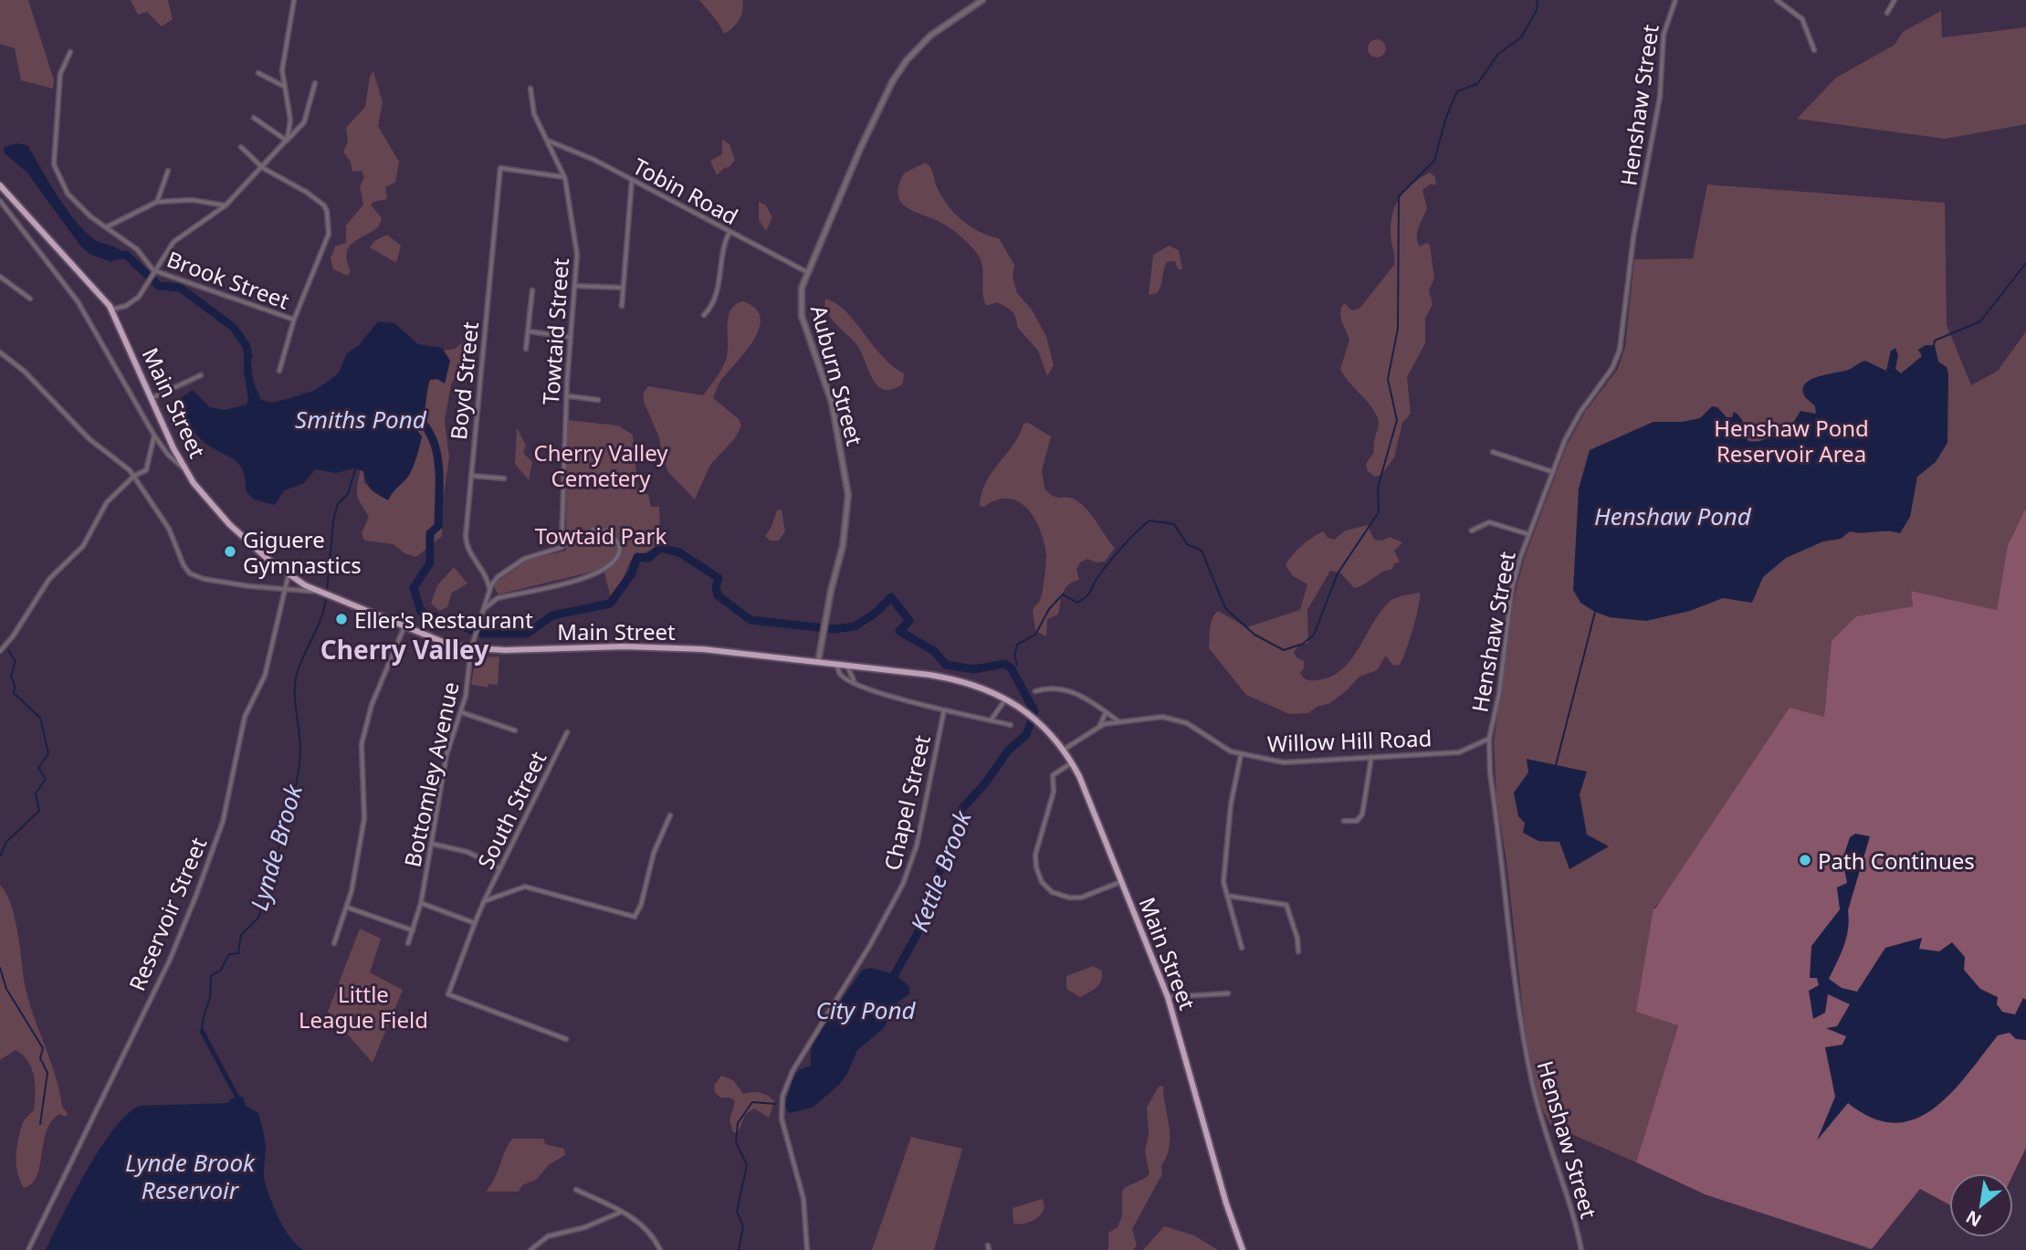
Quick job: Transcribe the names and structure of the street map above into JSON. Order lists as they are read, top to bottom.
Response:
{
  "streets": {
    "highway": ["Main Street"],
    "street": [
      "Henshaw Street",
      "Tobin Road",
      "Brook Street",
      "Towtaid Street",
      "Auburn Street",
      "Boyd Street",
      "Willow Hill Road",
      "Bottomley Avenue",
      "Chapel Street",
      "South Street",
      "Reservoir Street"
    ]
  },
  "crossings": [
    ["Henshaw Street", "Willow Hill Road"],
    ["Tobin Road", "Towtaid Street"],
    ["Tobin Road", "Auburn Street"],
    ["Towtaid Street", "Boyd Street"],
    ["Auburn Street", "Main Street"],
    ["Boyd Street", "Bottomley Avenue"],
    ["Main Street", "Bottomley Avenue"],
    ["Main Street", "Reservoir Street"]
  ],
  "districts": ["Cherry Valley"],
  "water": [
    "Smiths Pond",
    "Henshaw Pond",
    "Lynde Brook",
    "Kettle Brook",
    "City Pond",
    "Lynde Brook Reservoir"
  ],
  "parks": [
    "Henshaw Pond Reservoir Area",
    "Cherry Valley Cemetery",
    "Towtaid Park",
    "Little League Field"
  ],
  "places": ["Giguere Gymnastics", "Eller's Restaurant", "Path Continues"],
  "north": "bottom left"
}
